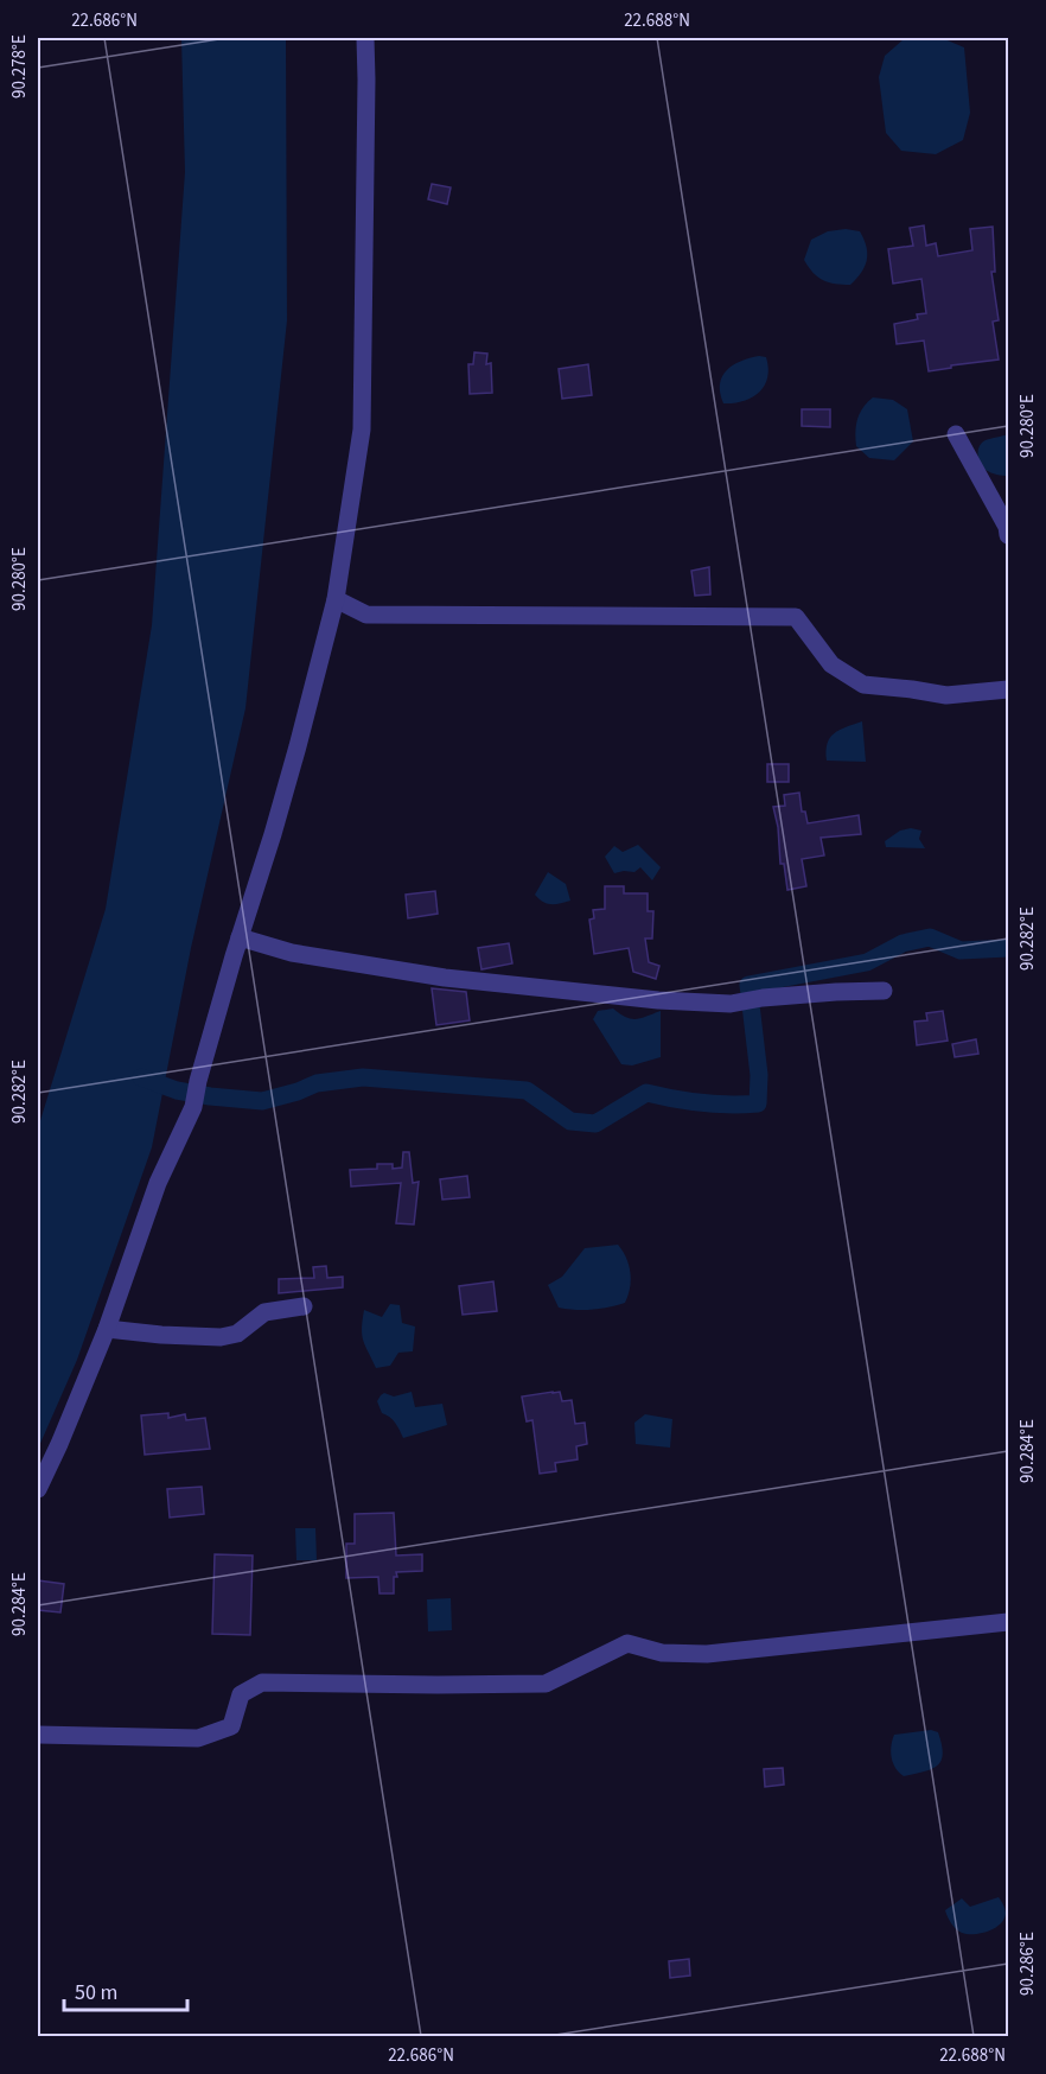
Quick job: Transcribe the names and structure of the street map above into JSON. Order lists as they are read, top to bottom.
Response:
{
  "scale_bar": "50 m",
  "coordinates": [
    "22.686°N",
    "22.688°N",
    "90.278°E",
    "90.280°E",
    "90.282°E",
    "90.284°E",
    "90.286°E"
  ]
}
